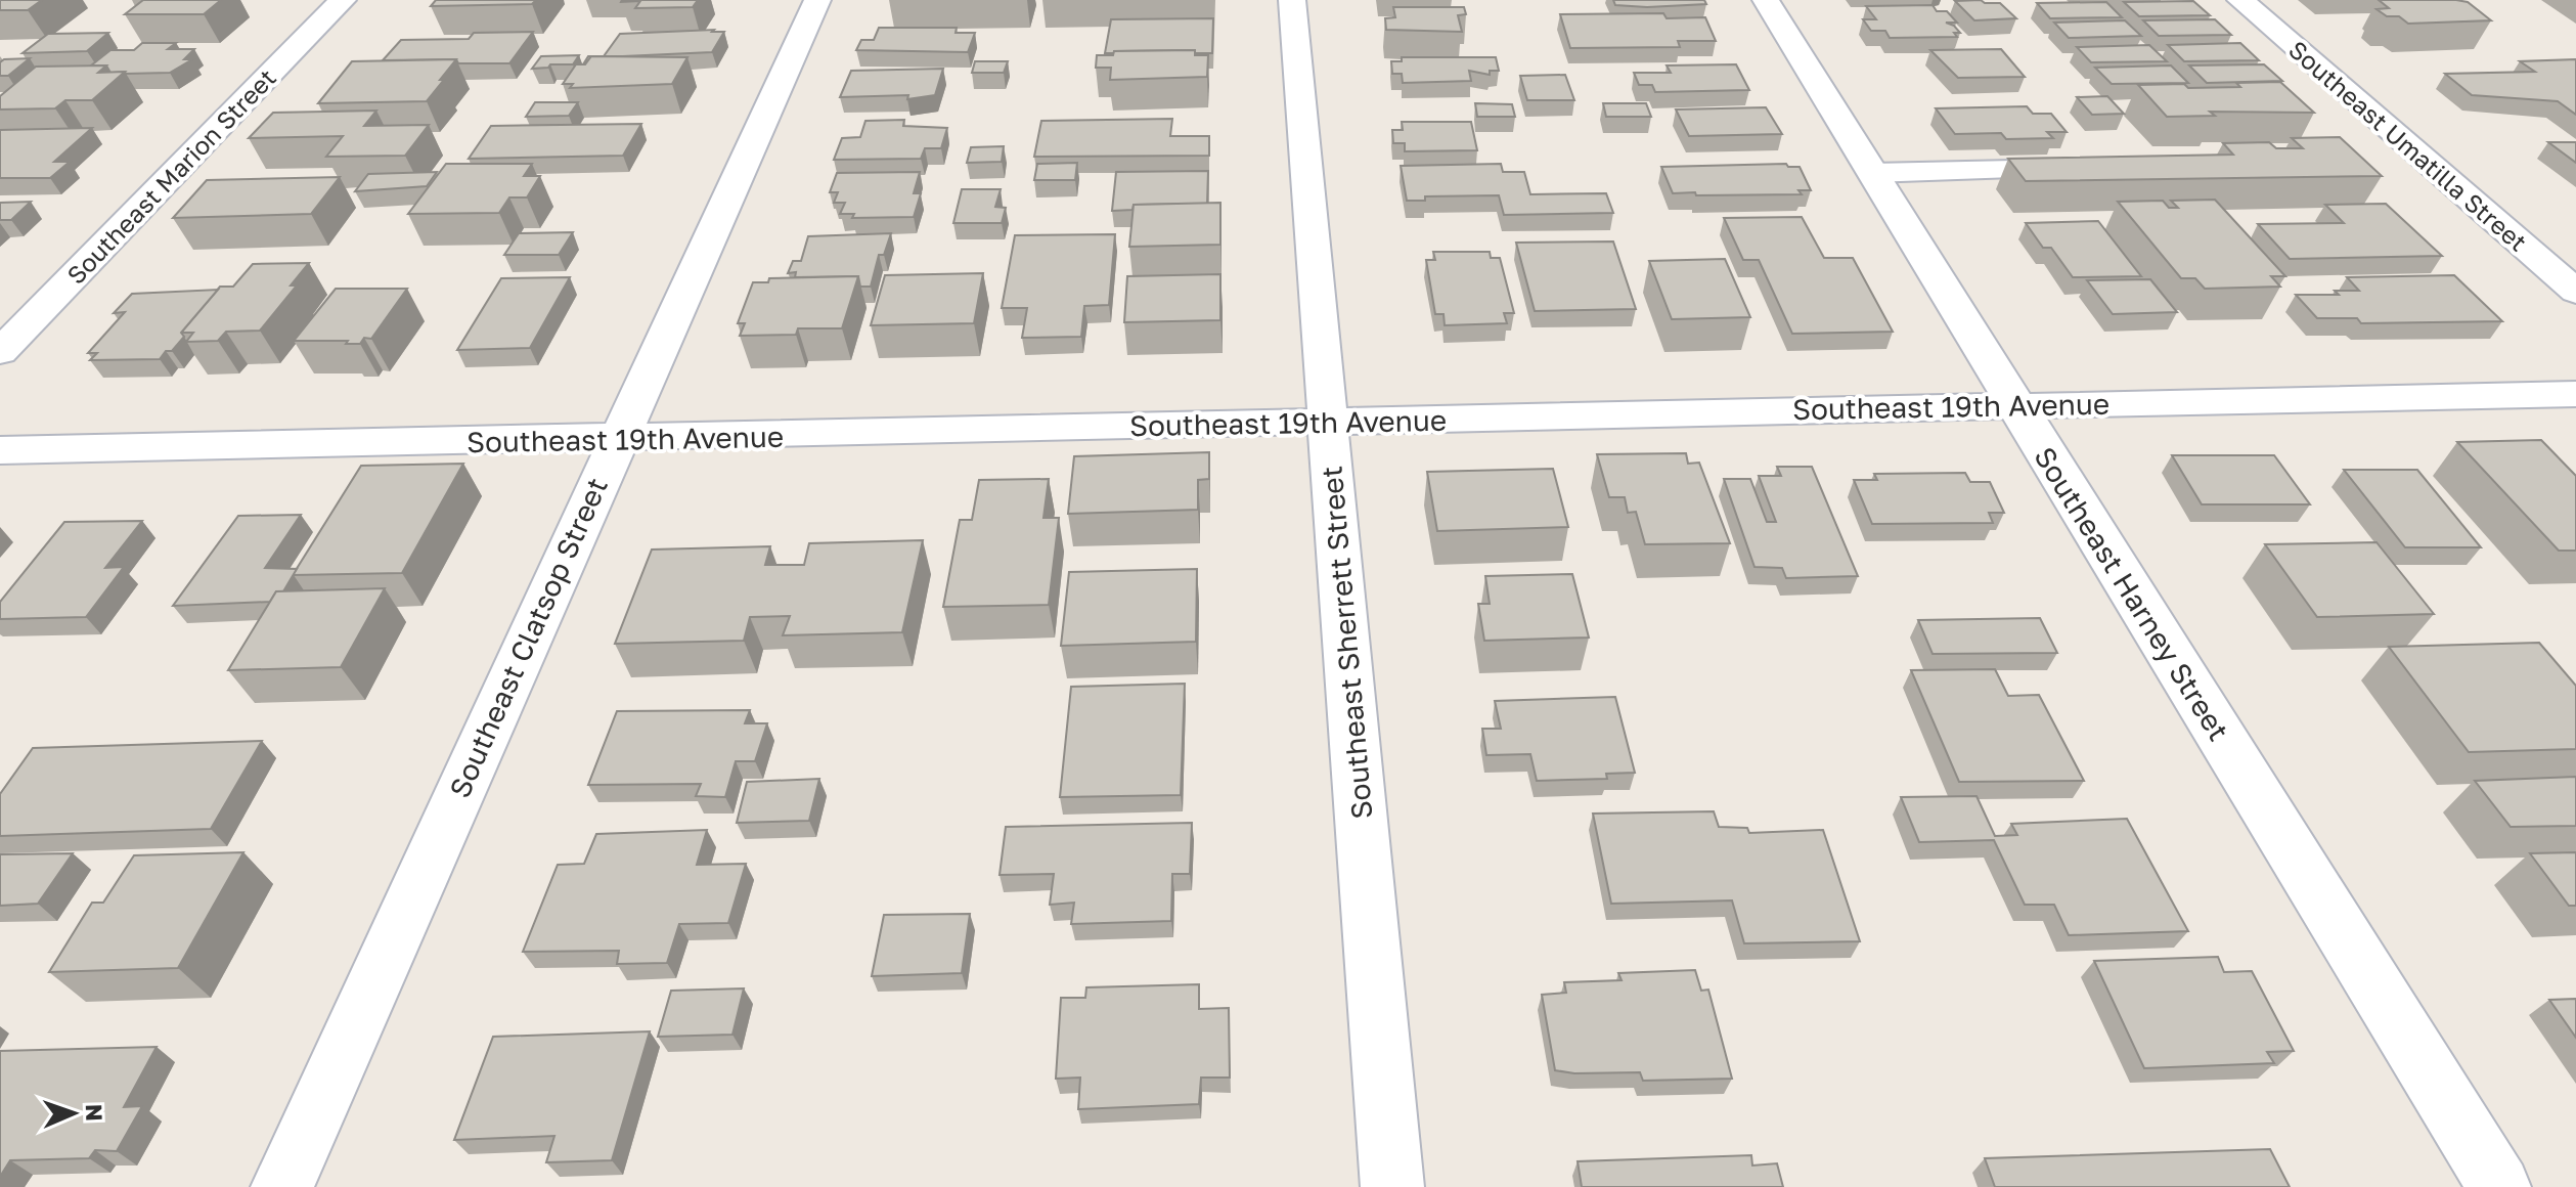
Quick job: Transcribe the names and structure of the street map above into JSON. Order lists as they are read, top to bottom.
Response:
{
  "streets": {
    "street": [
      "Southeast Umatilla Street",
      "Southeast Marion Street",
      "Southeast 19th Avenue",
      "Southeast Harney Street",
      "Southeast Clatsop Street",
      "Southeast Sherrett Street"
    ]
  },
  "crossings": [
    ["Southeast 19th Avenue", "Southeast Harney Street"],
    ["Southeast 19th Avenue", "Southeast Clatsop Street"],
    ["Southeast 19th Avenue", "Southeast Sherrett Street"]
  ],
  "north": "right"
}
